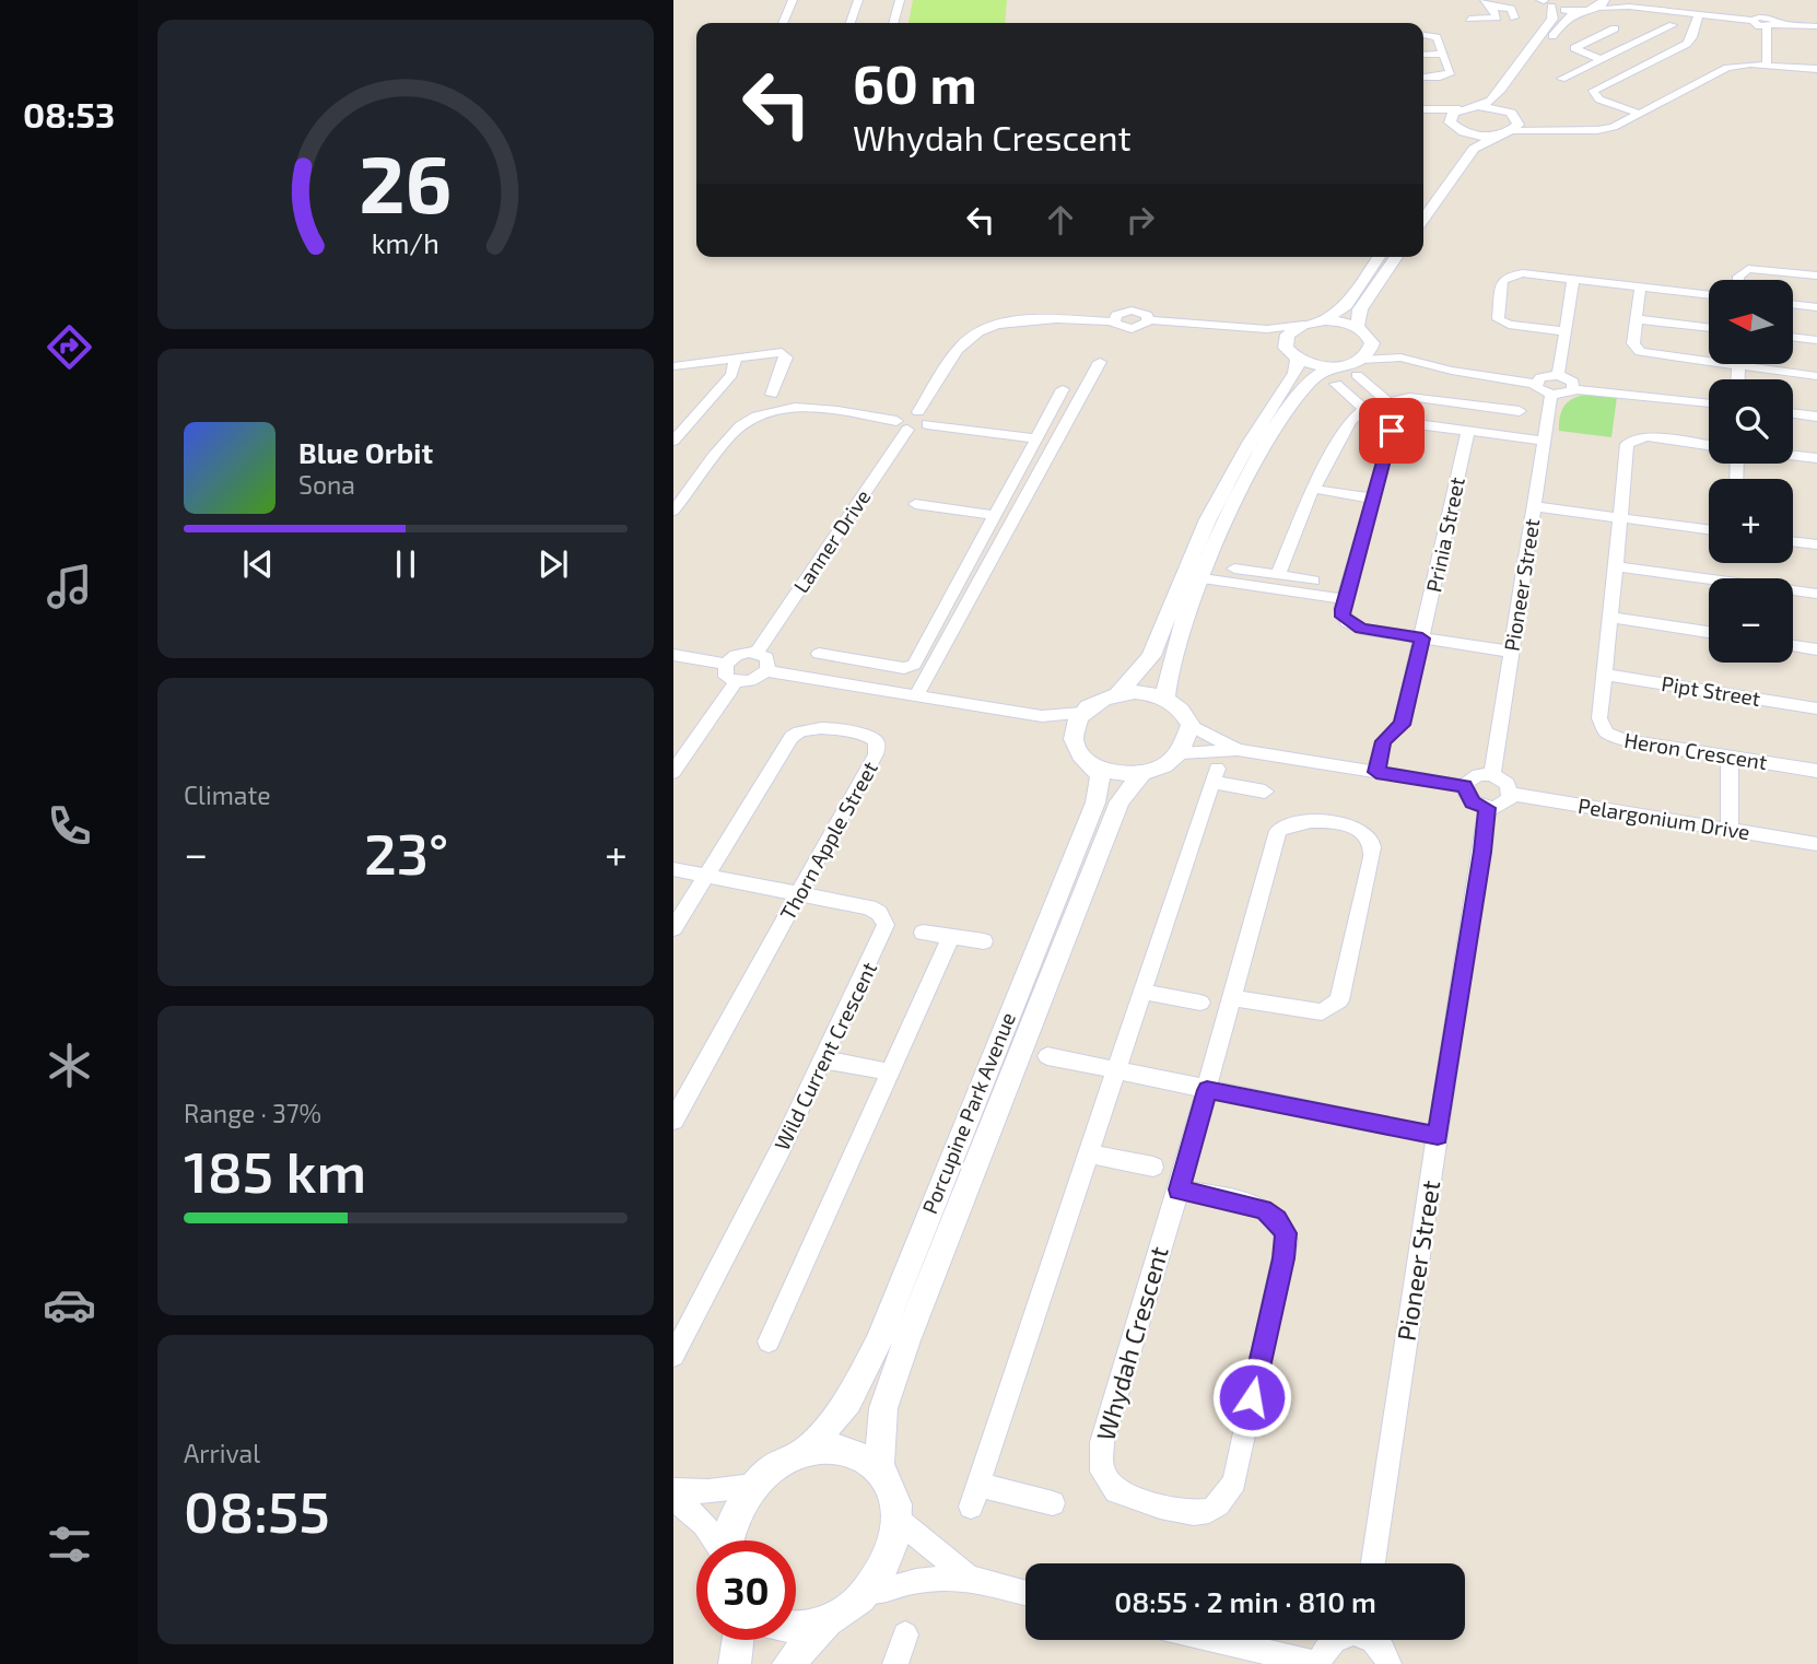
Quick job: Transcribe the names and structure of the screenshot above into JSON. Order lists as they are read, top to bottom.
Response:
{
  "streets": {
    "street": [
      "Prinia Street",
      "Lanner Drive",
      "Pioneer Street",
      "Pipt Street",
      "Heron Crescent",
      "Pelargonium Drive",
      "Thorn Apple Street",
      "Wild Current Crescent",
      "Porcupine Park Avenue",
      "Whydah Crescent"
    ]
  },
  "crossings": [
    ["Pioneer Street", "Pelargonium Drive"],
    ["Pipt Street", "Heron Crescent"],
    ["Thorn Apple Street", "Wild Current Crescent"]
  ],
  "north": "left",
  "page": {
    "tabs": "08:53",
    "turn": ["60 m", "Whydah Crescent"],
    "map_buttons": ["+", "−"],
    "song": ["Blue Orbit", "Sona"],
    "tile": [
      "Climate",
      ["Range · 37%", "185 km"],
      ["Arrival", "08:55"]
    ],
    "heat": ["−", "23°", "+"],
    "limit": "30",
    "trip": "08:55 · 2 min · 810 m",
    "gauge": ["26", "km/h"]
  }
}
